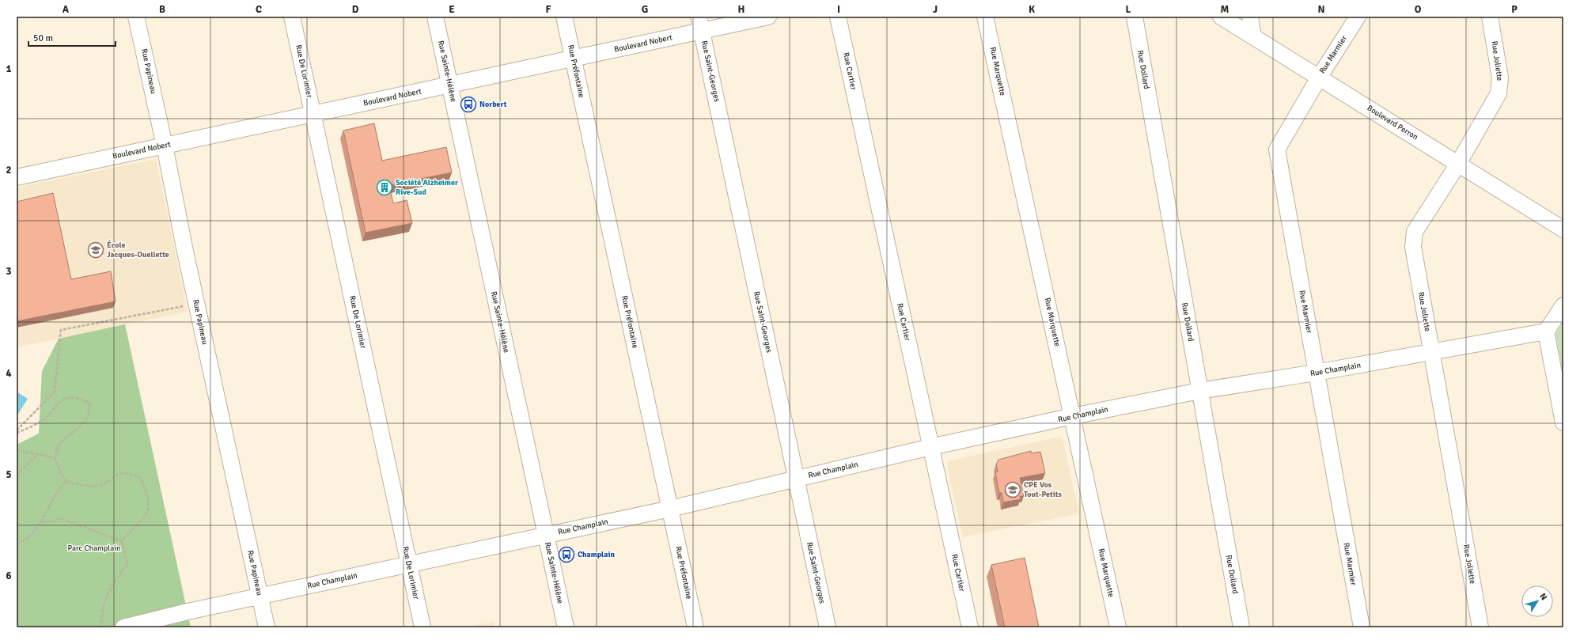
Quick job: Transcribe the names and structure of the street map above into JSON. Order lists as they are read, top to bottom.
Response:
{
  "streets": {
    "street": [
      "Boulevard Nobert",
      "Rue Marmier",
      "Rue Joliette",
      "Rue Dollard",
      "Rue Papineau",
      "Rue De Lorimier",
      "Rue Sainte-Hélène",
      "Rue Préfontaine",
      "Rue Saint-Georges",
      "Rue Cartier",
      "Rue Marquette",
      "Boulevard Perron",
      "Rue Champlain"
    ]
  },
  "crossings": [
    ["Boulevard Nobert", "Rue Papineau"],
    ["Boulevard Nobert", "Rue De Lorimier"],
    ["Boulevard Nobert", "Rue Sainte-Hélène"],
    ["Boulevard Nobert", "Rue Préfontaine"],
    ["Boulevard Nobert", "Rue Saint-Georges"],
    ["Rue Marmier", "Boulevard Perron"],
    ["Rue Marmier", "Rue Champlain"],
    ["Rue Joliette", "Boulevard Perron"],
    ["Rue Joliette", "Rue Champlain"],
    ["Rue Dollard", "Rue Champlain"],
    ["Rue Papineau", "Rue Champlain"],
    ["Rue De Lorimier", "Rue Champlain"],
    ["Rue Sainte-Hélène", "Rue Champlain"],
    ["Rue Préfontaine", "Rue Champlain"],
    ["Rue Saint-Georges", "Rue Champlain"],
    ["Rue Cartier", "Rue Champlain"],
    ["Rue Marquette", "Rue Champlain"]
  ],
  "parks": ["Parc Champlain"],
  "places": {
    "bus stop": ["Norbert", "Champlain"],
    "building": ["Société Alzheimer Rive-Sud"],
    "school or university": ["École Jacques-Ouellette", "CPE Vos Tout-Petits"]
  },
  "scale_bar": "50 m",
  "north": "top right",
  "grid": {
    "columns": [
      "A",
      "B",
      "C",
      "D",
      "E",
      "F",
      "G",
      "H",
      "I",
      "J",
      "K",
      "L",
      "M",
      "N",
      "O",
      "P"
    ],
    "rows": [
      "1",
      "2",
      "3",
      "4",
      "5",
      "6"
    ]
  }
}
